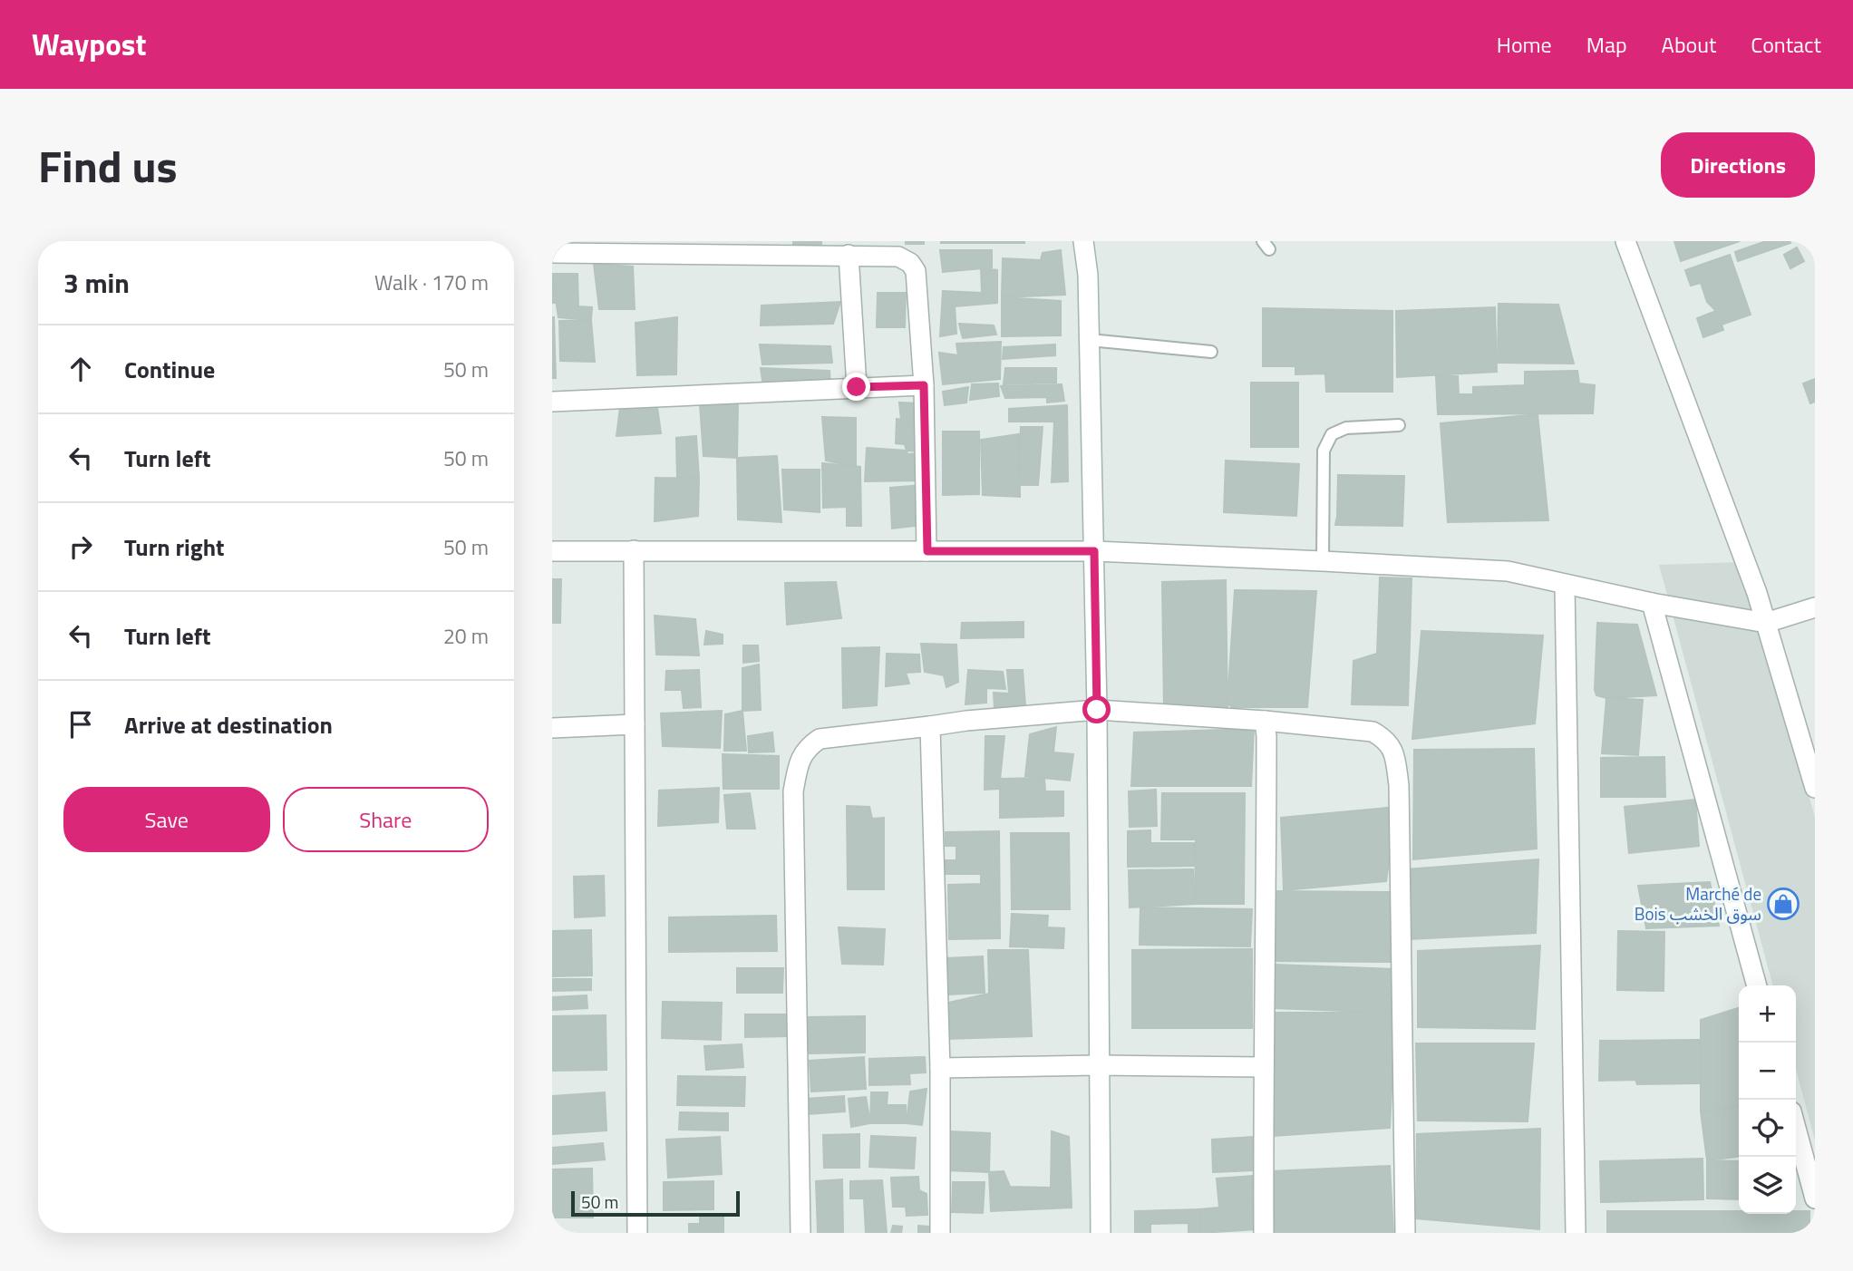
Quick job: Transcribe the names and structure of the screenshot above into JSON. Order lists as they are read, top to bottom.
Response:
{
  "places": {
    "shop": ["Marché de Bois سوق الخشب"]
  },
  "scale_bar": "50 m",
  "page": {
    "header": "Waypost",
    "nav": [
      "Home",
      "Map",
      "About",
      "Contact"
    ],
    "title": "Find us",
    "buttons": [
      "Directions",
      ["Save", "Share"]
    ],
    "heading": ["3 min", "Walk · 170 m"],
    "list": [
      ["Continue", "50 m"],
      ["Turn left", "50 m"],
      ["Turn right", "50 m"],
      ["Turn left", "20 m"],
      "Arrive at destination"
    ],
    "map_buttons": ["+", "−"],
    "scale": "50 m"
  }
}
